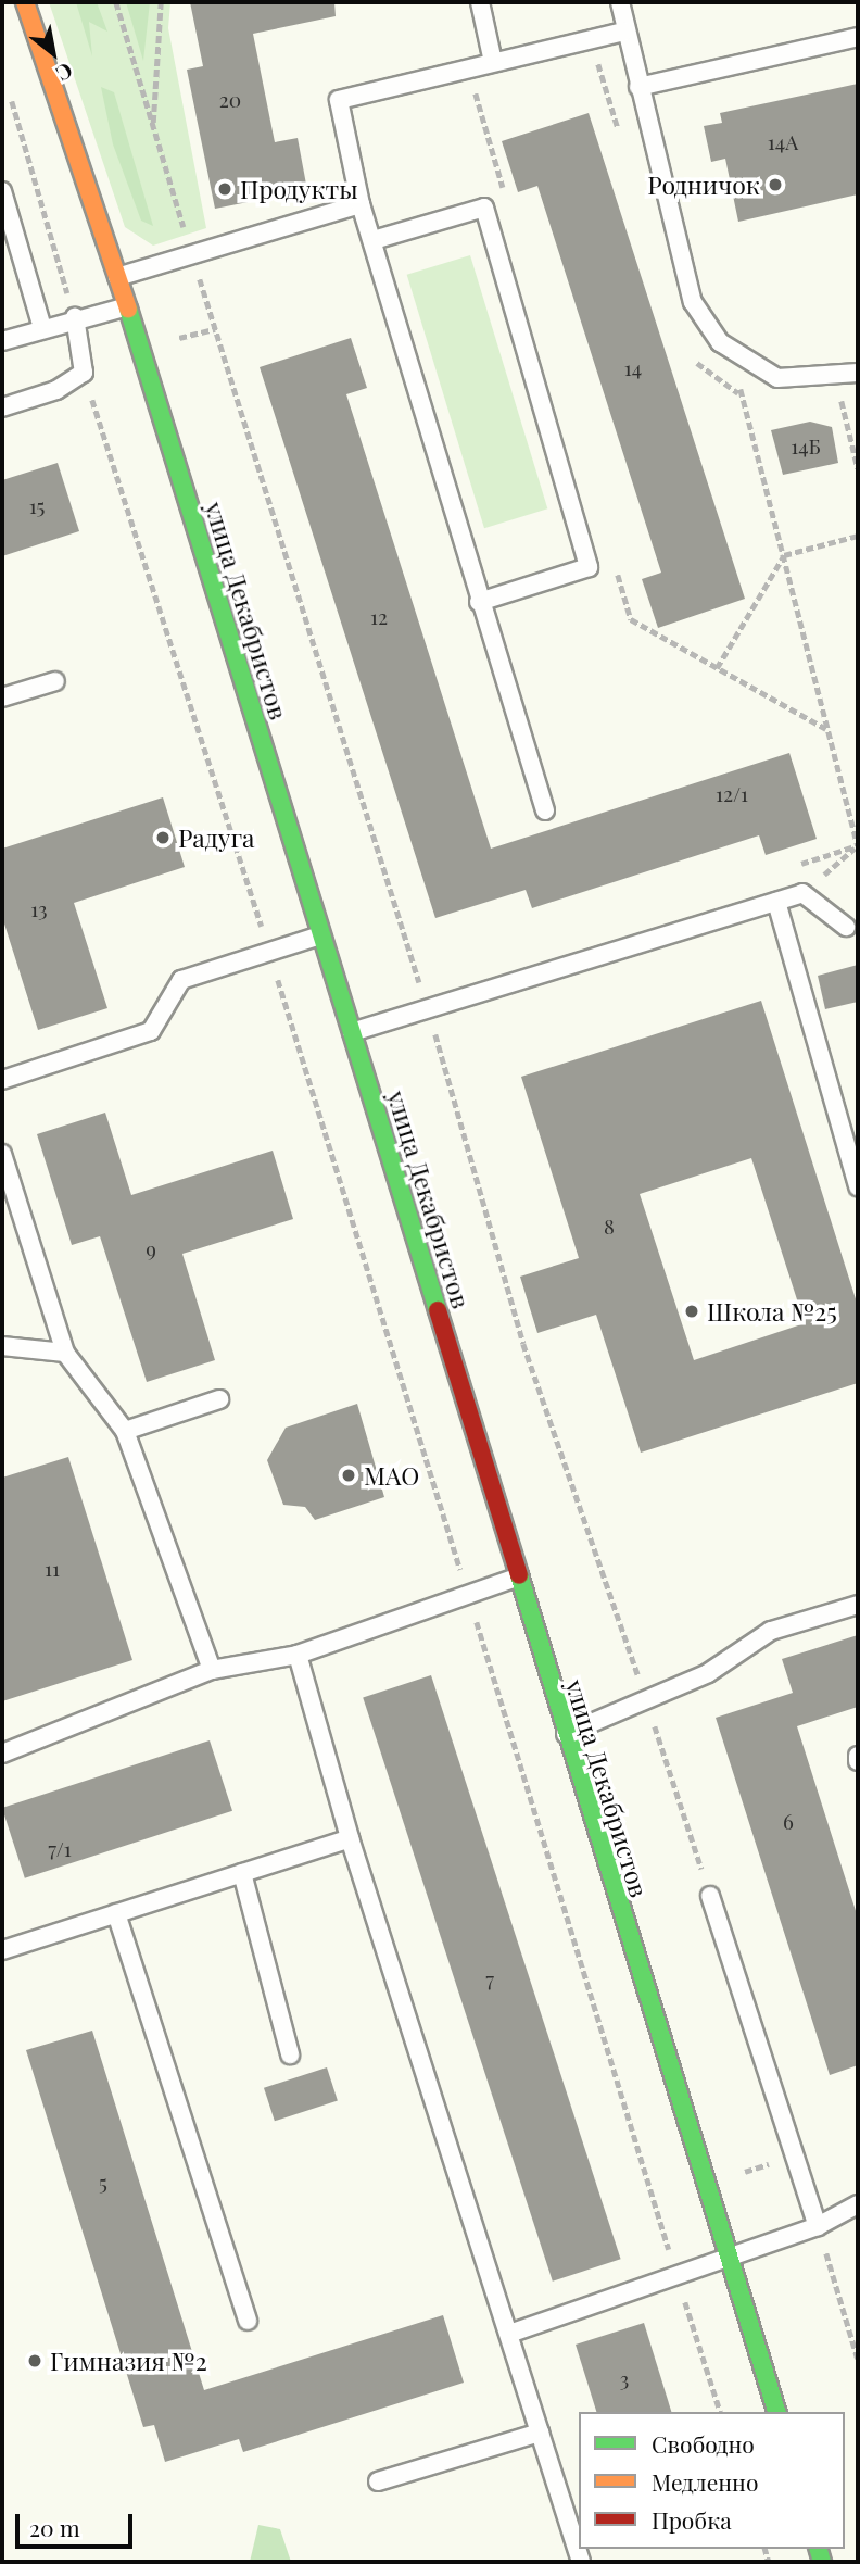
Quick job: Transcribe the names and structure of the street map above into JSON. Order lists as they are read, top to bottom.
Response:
{
  "streets": {
    "street": ["улица Декабристов"]
  },
  "places": [
    "Родничок",
    "Продукты",
    "Радуга",
    "Школа №25",
    "МАО",
    "Гимназия №2"
  ],
  "house_numbers": [
    "20",
    "14А",
    "14",
    "14Б",
    "15",
    "12",
    "12/1",
    "13",
    "8",
    "9",
    "11",
    "6",
    "7/1",
    "7",
    "5",
    "3"
  ],
  "legend": ["Свободно", "Медленно", "Пробка"],
  "scale_bar": "20 m",
  "north": "bottom right"
}
